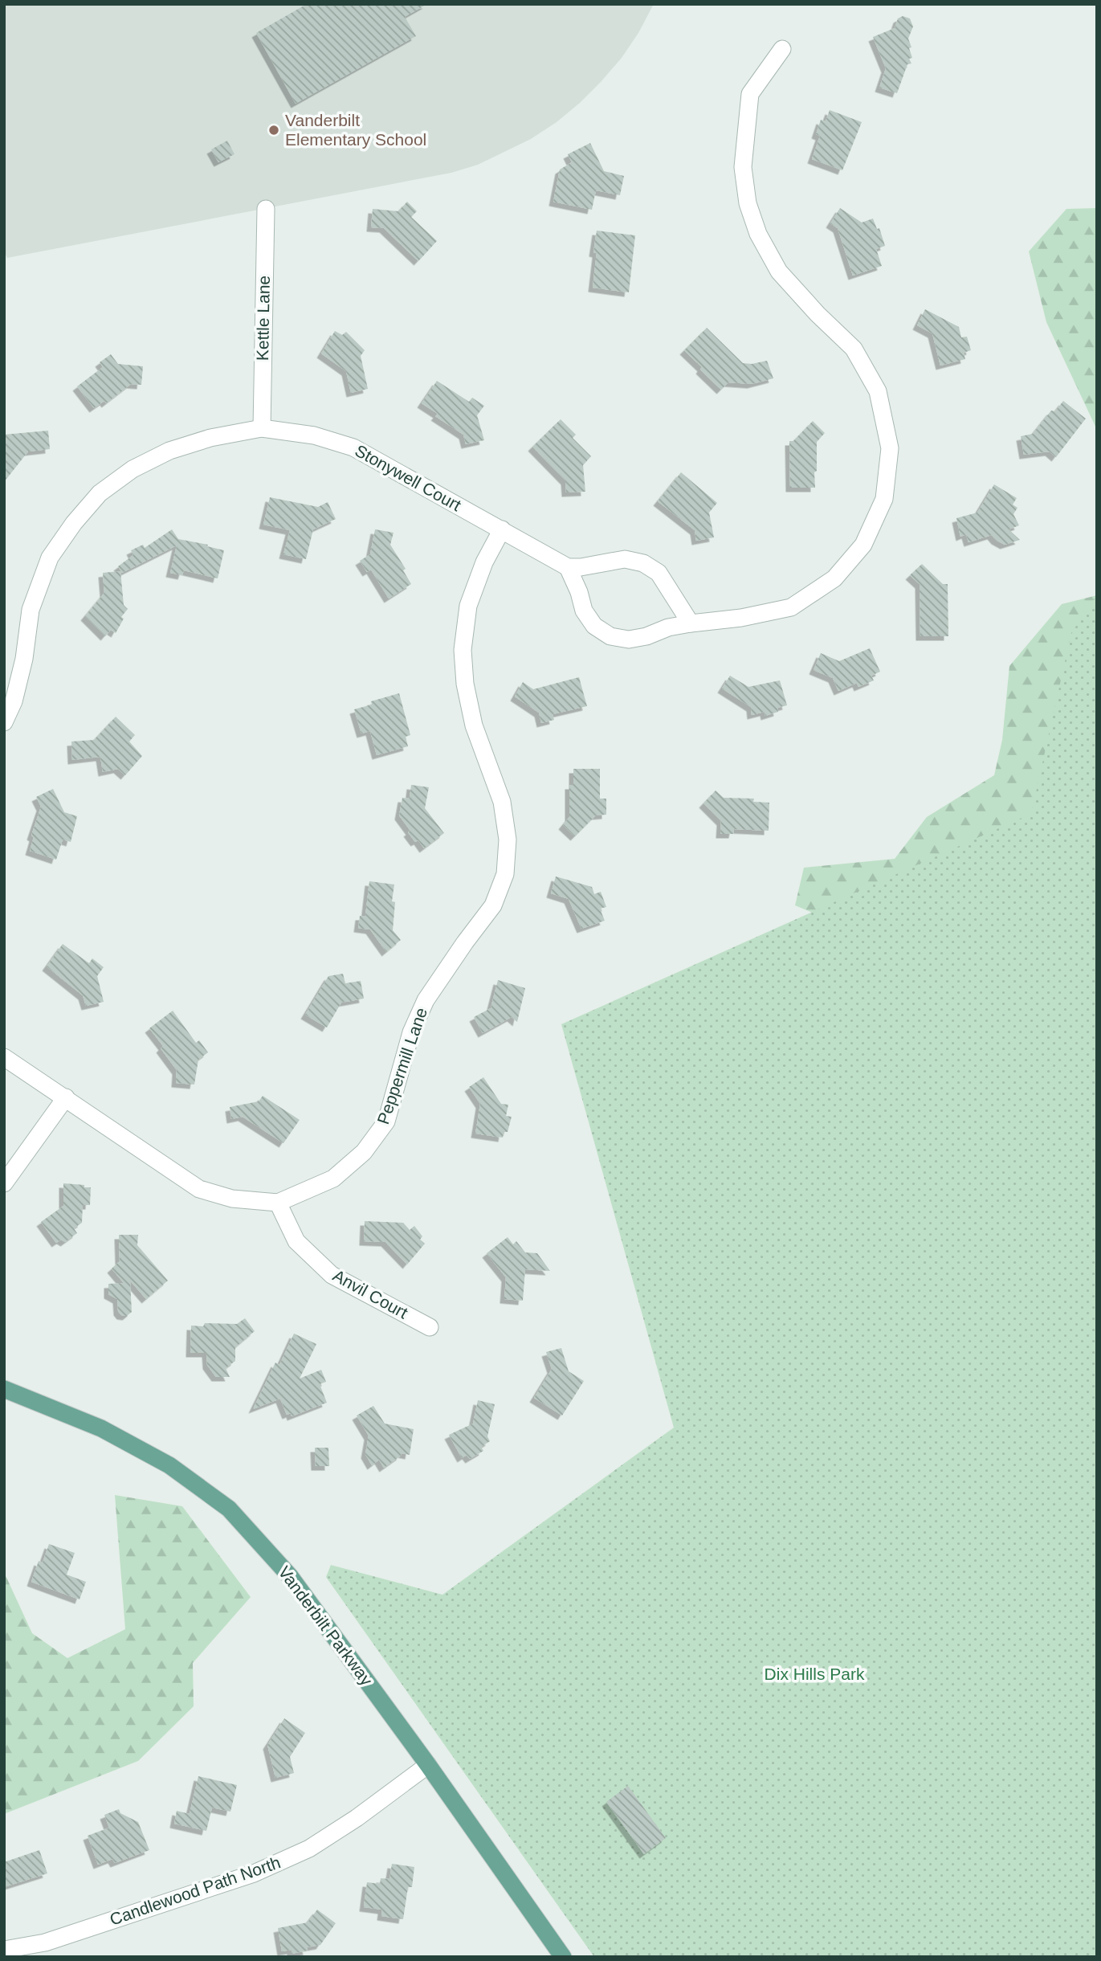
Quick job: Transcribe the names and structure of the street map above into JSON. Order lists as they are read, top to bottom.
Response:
{
  "streets": {
    "main road": ["Vanderbilt Parkway"],
    "street": [
      "Kettle Lane",
      "Stonywell Court",
      "Peppermill Lane",
      "Anvil Court",
      "Candlewood Path North"
    ]
  },
  "crossings": [
    ["Kettle Lane", "Stonywell Court"],
    ["Stonywell Court", "Peppermill Lane"],
    ["Peppermill Lane", "Anvil Court"],
    ["Vanderbilt Parkway", "Candlewood Path North"]
  ],
  "parks": ["Dix Hills Park"],
  "places": ["Vanderbilt Elementary School"]
}
